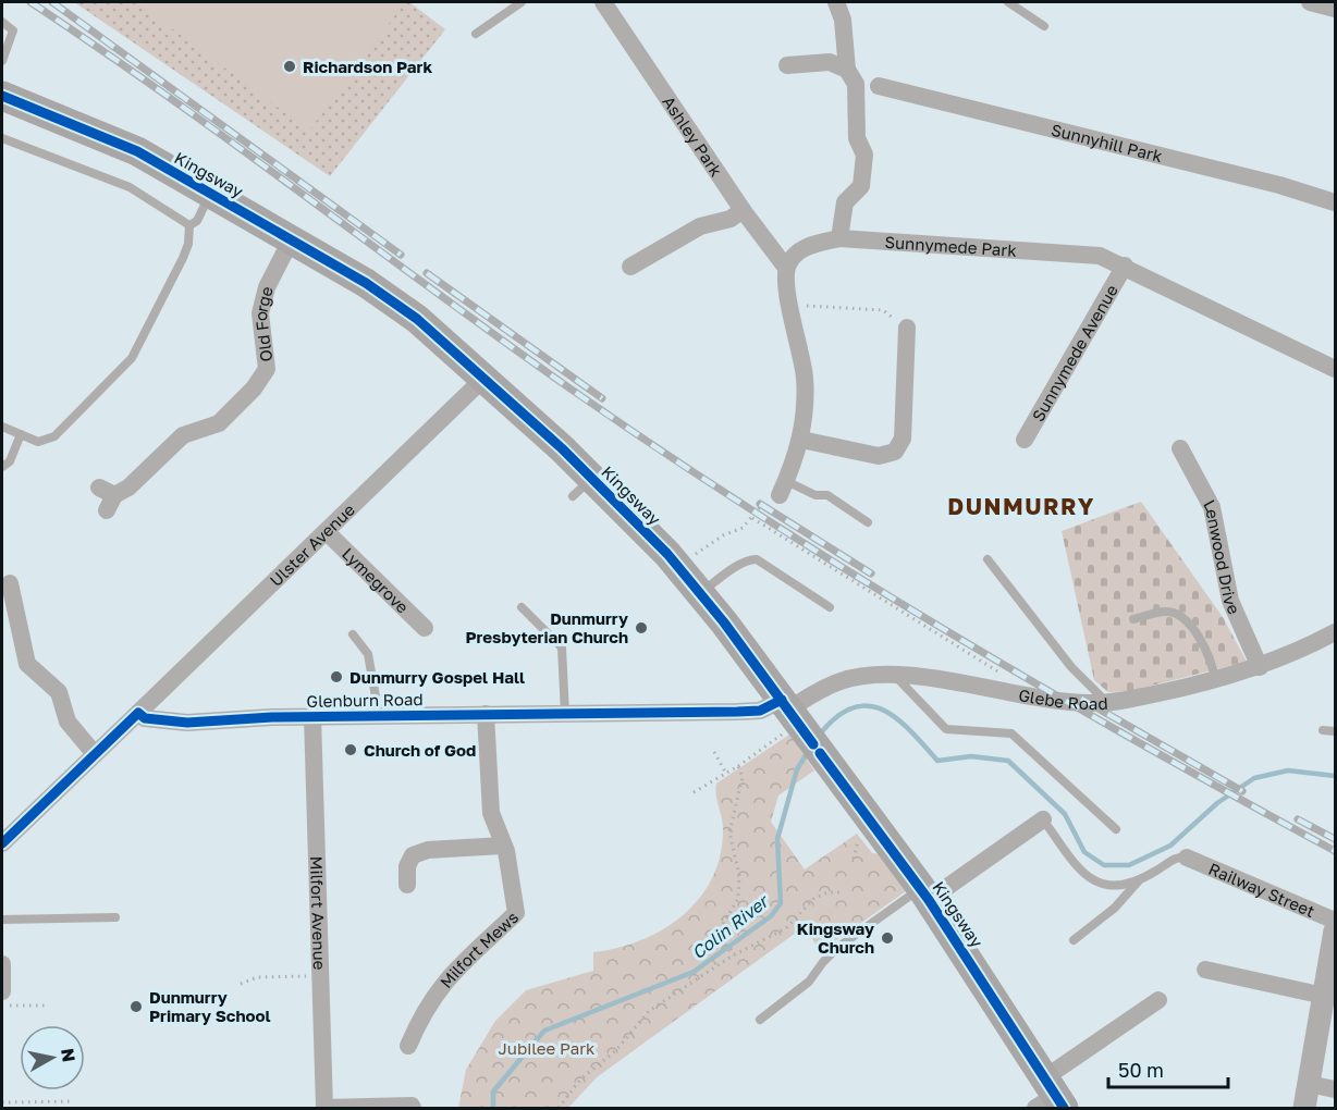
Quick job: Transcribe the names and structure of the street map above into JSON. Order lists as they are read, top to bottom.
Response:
{
  "streets": {
    "main road": ["Kingsway"],
    "street": [
      "Ashley Park",
      "Sunnyhill Park",
      "Sunnymede Park",
      "Old Forge",
      "Sunnymede Avenue",
      "Ulster Avenue",
      "Lenwood Drive",
      "Lymegrove",
      "Glebe Road",
      "Glenburn Road",
      "Railway Street",
      "Milfort Avenue",
      "Milfort Mews"
    ]
  },
  "crossings": [
    ["Ashley Park", "Sunnymede Park"],
    ["Kingsway", "Old Forge"],
    ["Kingsway", "Ulster Avenue"],
    ["Kingsway", "Glebe Road"],
    ["Kingsway", "Glenburn Road"],
    ["Sunnymede Park", "Sunnymede Avenue"],
    ["Ulster Avenue", "Lymegrove"],
    ["Ulster Avenue", "Glenburn Road"],
    ["Lenwood Drive", "Glebe Road"],
    ["Glebe Road", "Glenburn Road"],
    ["Glenburn Road", "Milfort Avenue"],
    ["Glenburn Road", "Milfort Mews"]
  ],
  "districts": ["DUNMURRY"],
  "water": ["Colin River"],
  "parks": ["Jubilee Park"],
  "places": [
    "Richardson Park",
    "Dunmurry Presbyterian Church",
    "Dunmurry Gospel Hall",
    "Church of God",
    "Kingsway Church",
    "Dunmurry Primary School"
  ],
  "scale_bar": "50 m",
  "north": "right"
}
